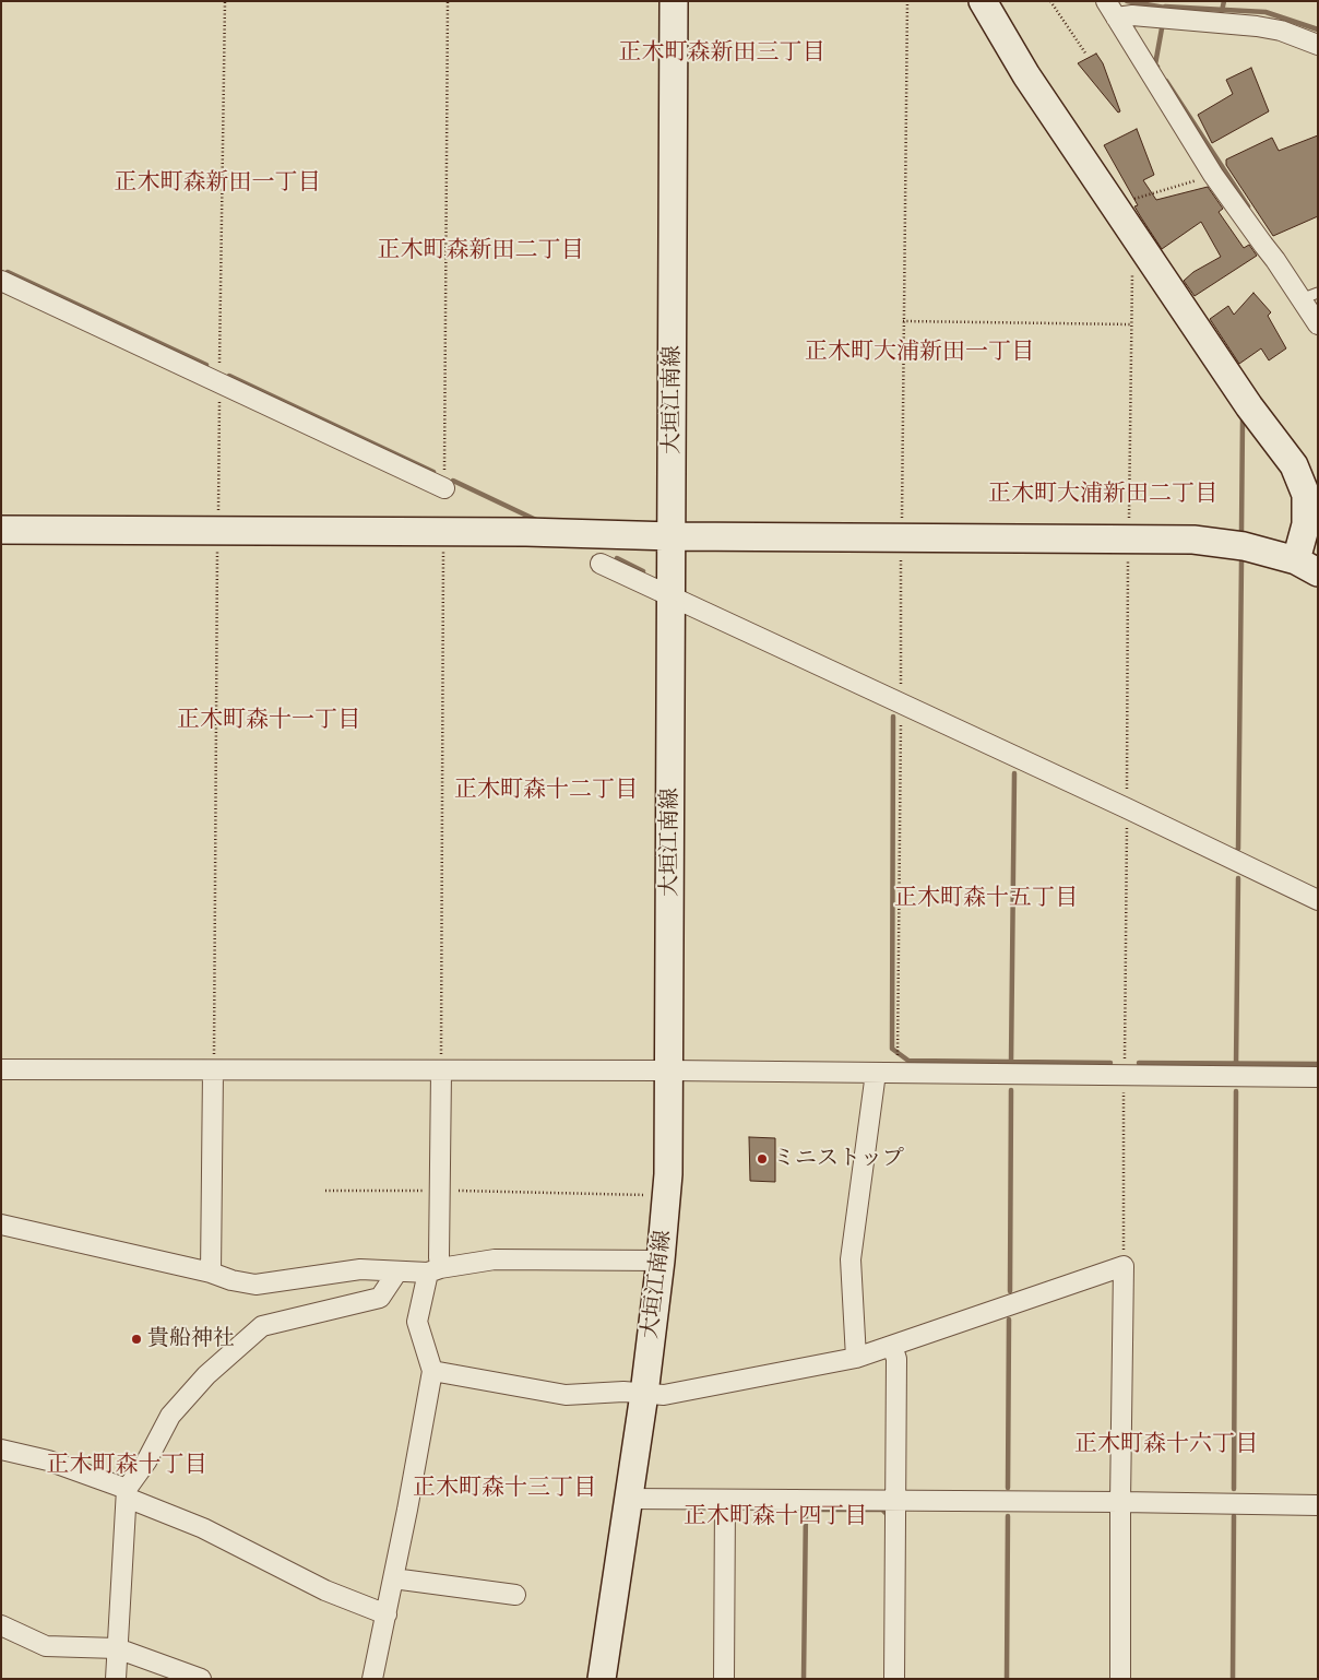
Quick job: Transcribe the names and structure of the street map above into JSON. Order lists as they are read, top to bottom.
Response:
{
  "streets": {
    "street": ["大垣江南線"]
  },
  "districts": [
    "正木町森新田三丁目",
    "正木町森新田一丁目",
    "正木町森新田二丁目",
    "正木町大浦新田一丁目",
    "正木町大浦新田二丁目",
    "正木町森十一丁目",
    "正木町森十二丁目",
    "正木町森十五丁目",
    "正木町森十六丁目",
    "正木町森十丁目",
    "正木町森十三丁目",
    "正木町森十四丁目"
  ],
  "places": ["ミニストップ", "貴船神社"]
}
